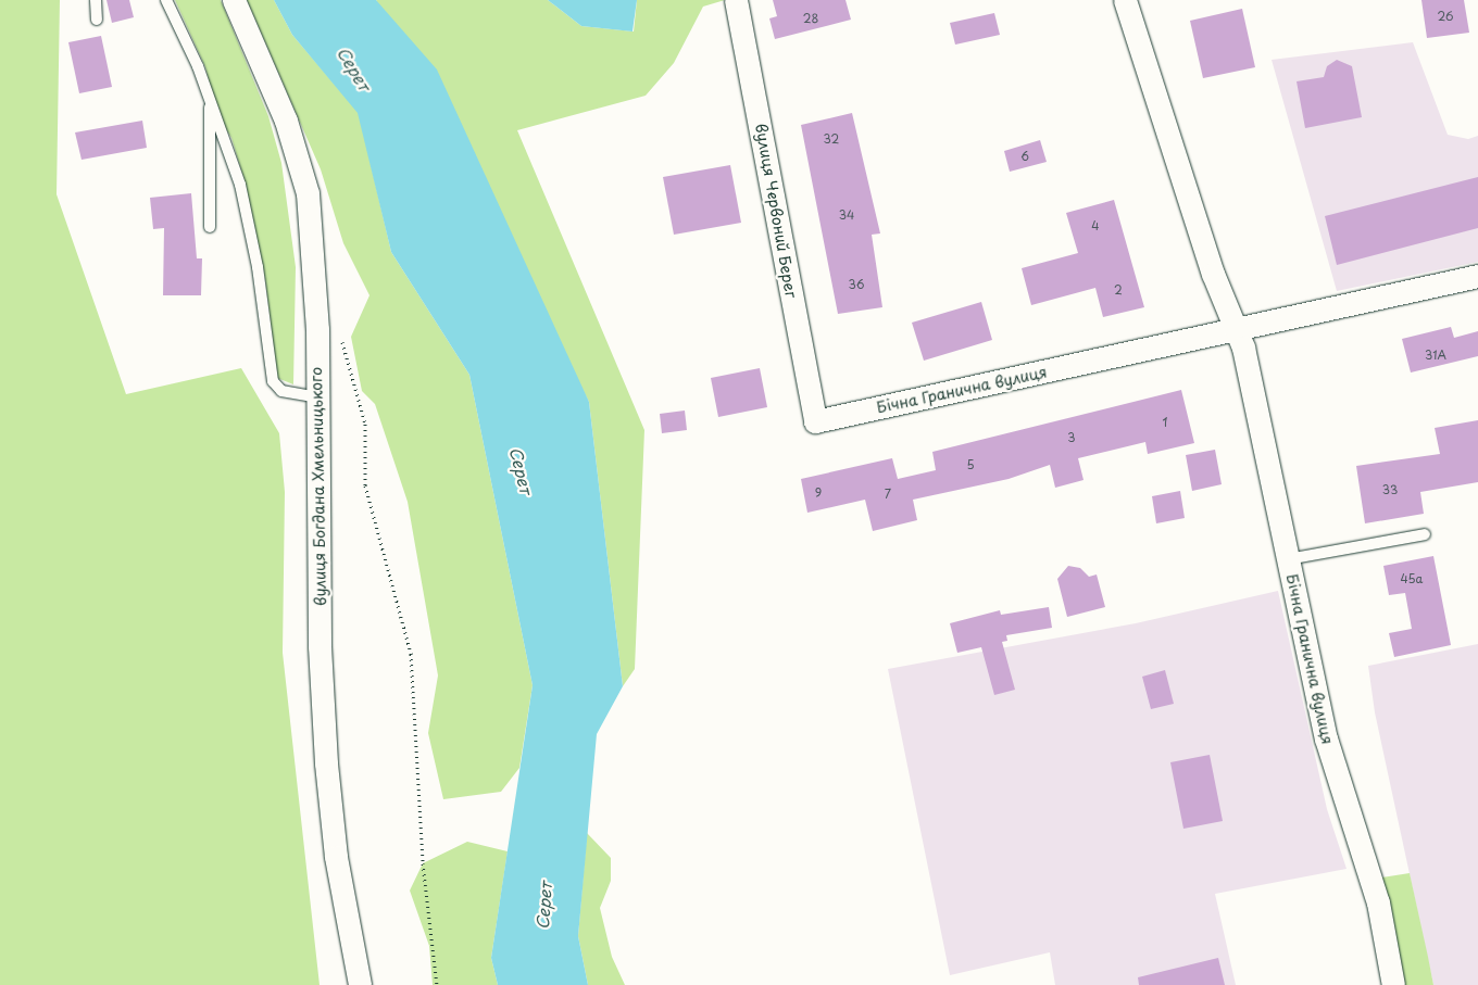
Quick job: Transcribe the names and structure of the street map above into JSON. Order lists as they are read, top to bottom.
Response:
{
  "streets": {
    "street": ["вулиця Червоний Берег", "Бічна Гранична вулиця", "вулиця Богдана Хмельницького"]
  },
  "crossings": [
    ["вулиця Червоний Берег", "Бічна Гранична вулиця"]
  ],
  "water": ["Серет"],
  "house_numbers": [
    "26",
    "28",
    "32",
    "6",
    "34",
    "4",
    "36",
    "2",
    "31А",
    "1",
    "3",
    "5",
    "33",
    "9",
    "7",
    "45а"
  ]
}
